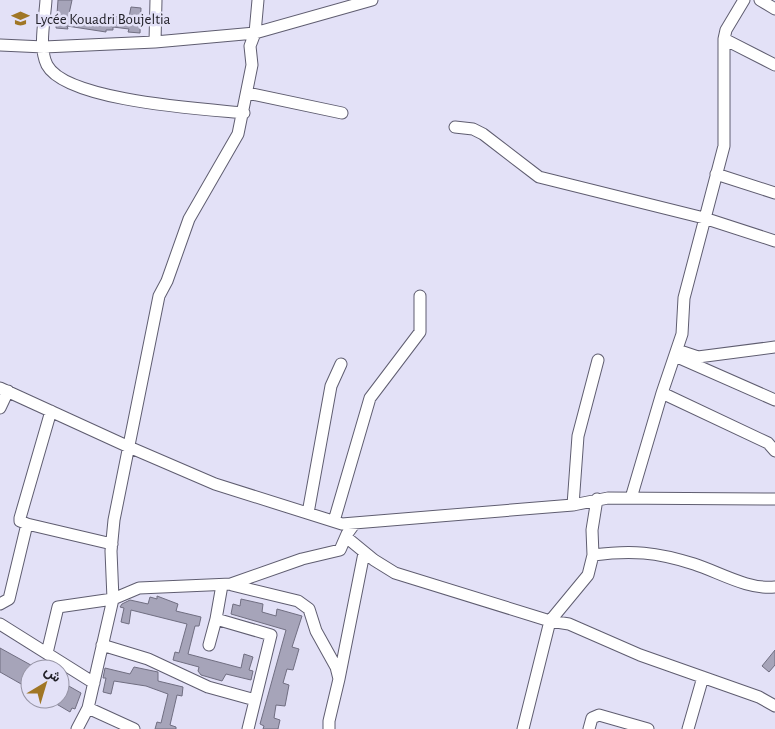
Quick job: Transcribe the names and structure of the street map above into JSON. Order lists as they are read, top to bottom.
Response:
{
  "places": {
    "school or university": ["Lycée Kouadri Boujeltia"]
  },
  "north": "top right"
}
